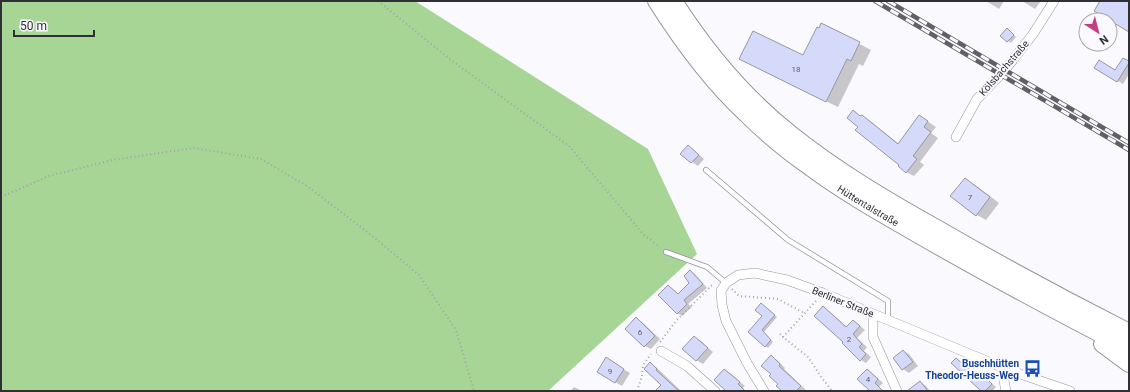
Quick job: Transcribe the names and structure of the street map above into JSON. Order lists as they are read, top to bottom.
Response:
{
  "streets": {
    "highway": ["Hüttentalstraße"],
    "street": ["Kölsbachstraße", "Berliner Straße"]
  },
  "places": {
    "bus stop": ["Buschhütten Theodor-Heuss-Weg"]
  },
  "house_numbers": [
    "18",
    "7",
    "6",
    "2",
    "9",
    "4"
  ],
  "scale_bar": "50 m",
  "north": "bottom right"
}
